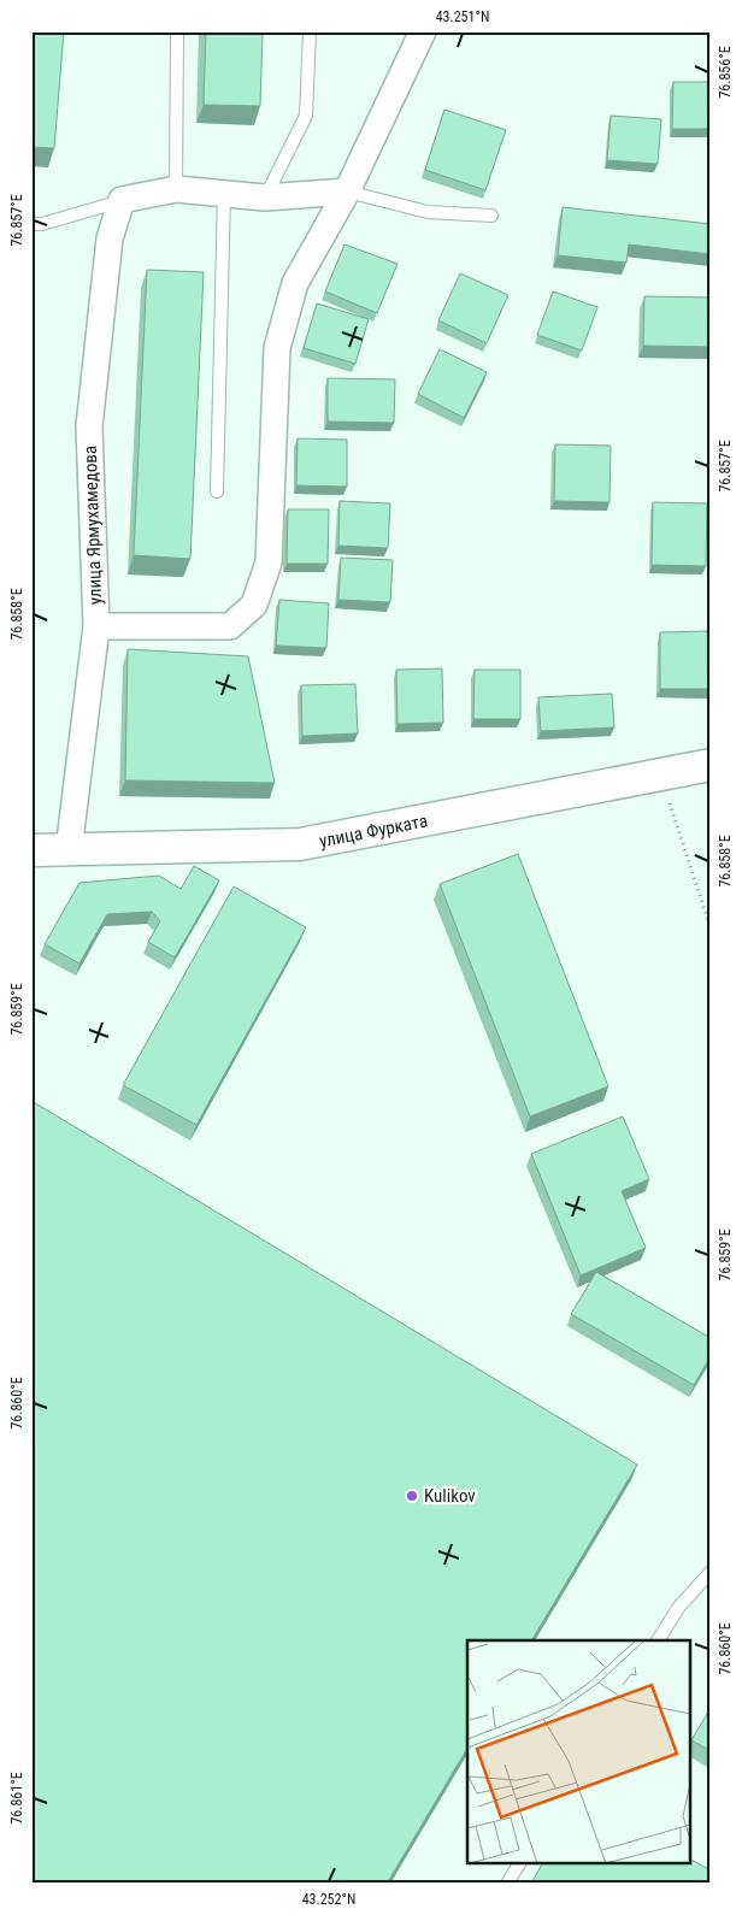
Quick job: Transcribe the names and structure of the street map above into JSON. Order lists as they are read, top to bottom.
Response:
{
  "streets": {
    "street": ["улица Ярмухамедова", "улица Фурката"]
  },
  "crossings": [
    ["улица Ярмухамедова", "улица Фурката"]
  ],
  "places": ["Kulikov"],
  "coordinates": [
    "43.251°N",
    "76.856°E",
    "76.857°E",
    "76.858°E",
    "76.859°E",
    "76.860°E",
    "76.861°E",
    "43.252°N"
  ]
}
